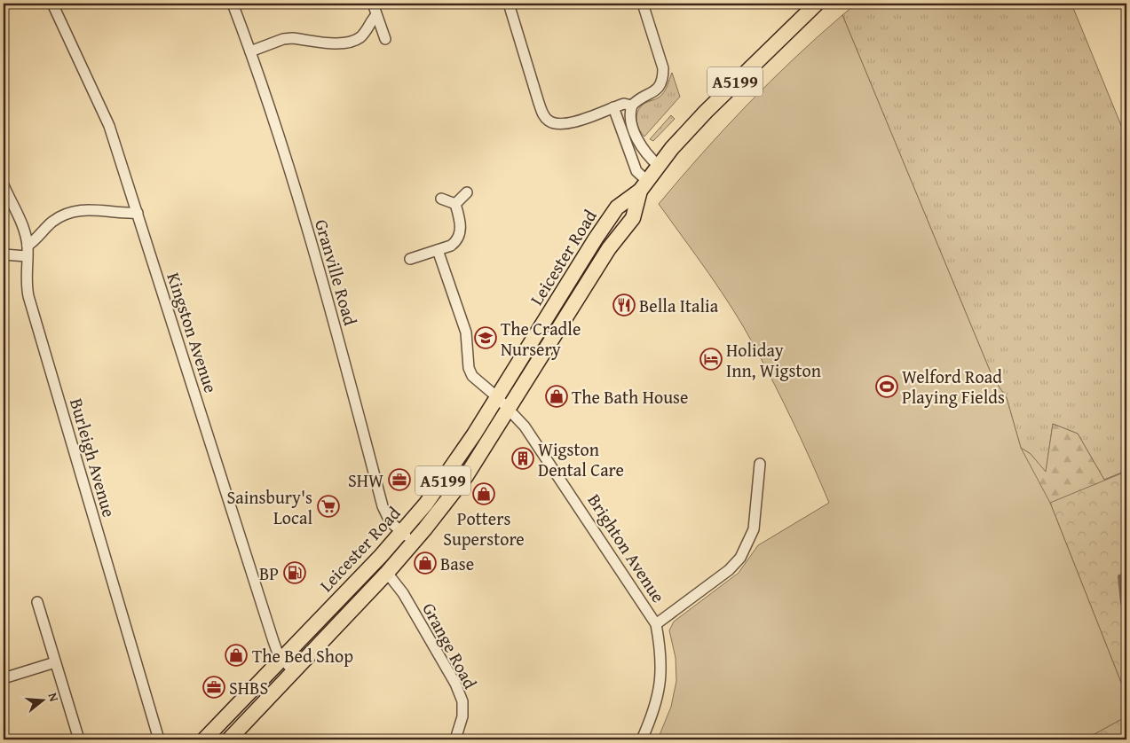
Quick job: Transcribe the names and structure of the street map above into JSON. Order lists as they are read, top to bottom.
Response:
{
  "streets": {
    "main road": ["A5199", "Leicester Road"],
    "street": [
      "Granville Road",
      "Kingston Avenue",
      "Burleigh Avenue",
      "Brighton Avenue",
      "Grange Road"
    ]
  },
  "crossings": [
    ["A5199", "Leicester Road"],
    ["Leicester Road", "Granville Road"],
    ["Leicester Road", "Kingston Avenue"],
    ["Leicester Road", "Brighton Avenue"],
    ["Leicester Road", "Grange Road"]
  ],
  "places": {
    "restaurant": ["Bella Italia"],
    "school or university": ["The Cradle Nursery"],
    "hotel": ["Holiday Inn, Wigston"],
    "sports": ["Welford Road Playing Fields"],
    "shop": [
      "The Bath House",
      "Potters Superstore",
      "Base",
      "The Bed Shop"
    ],
    "building": ["Wigston Dental Care"],
    "office": ["SHW", "SHBS"],
    "supermarket": ["Sainsbury's Local"],
    "fuel station": ["BP"]
  },
  "north": "right"
}
